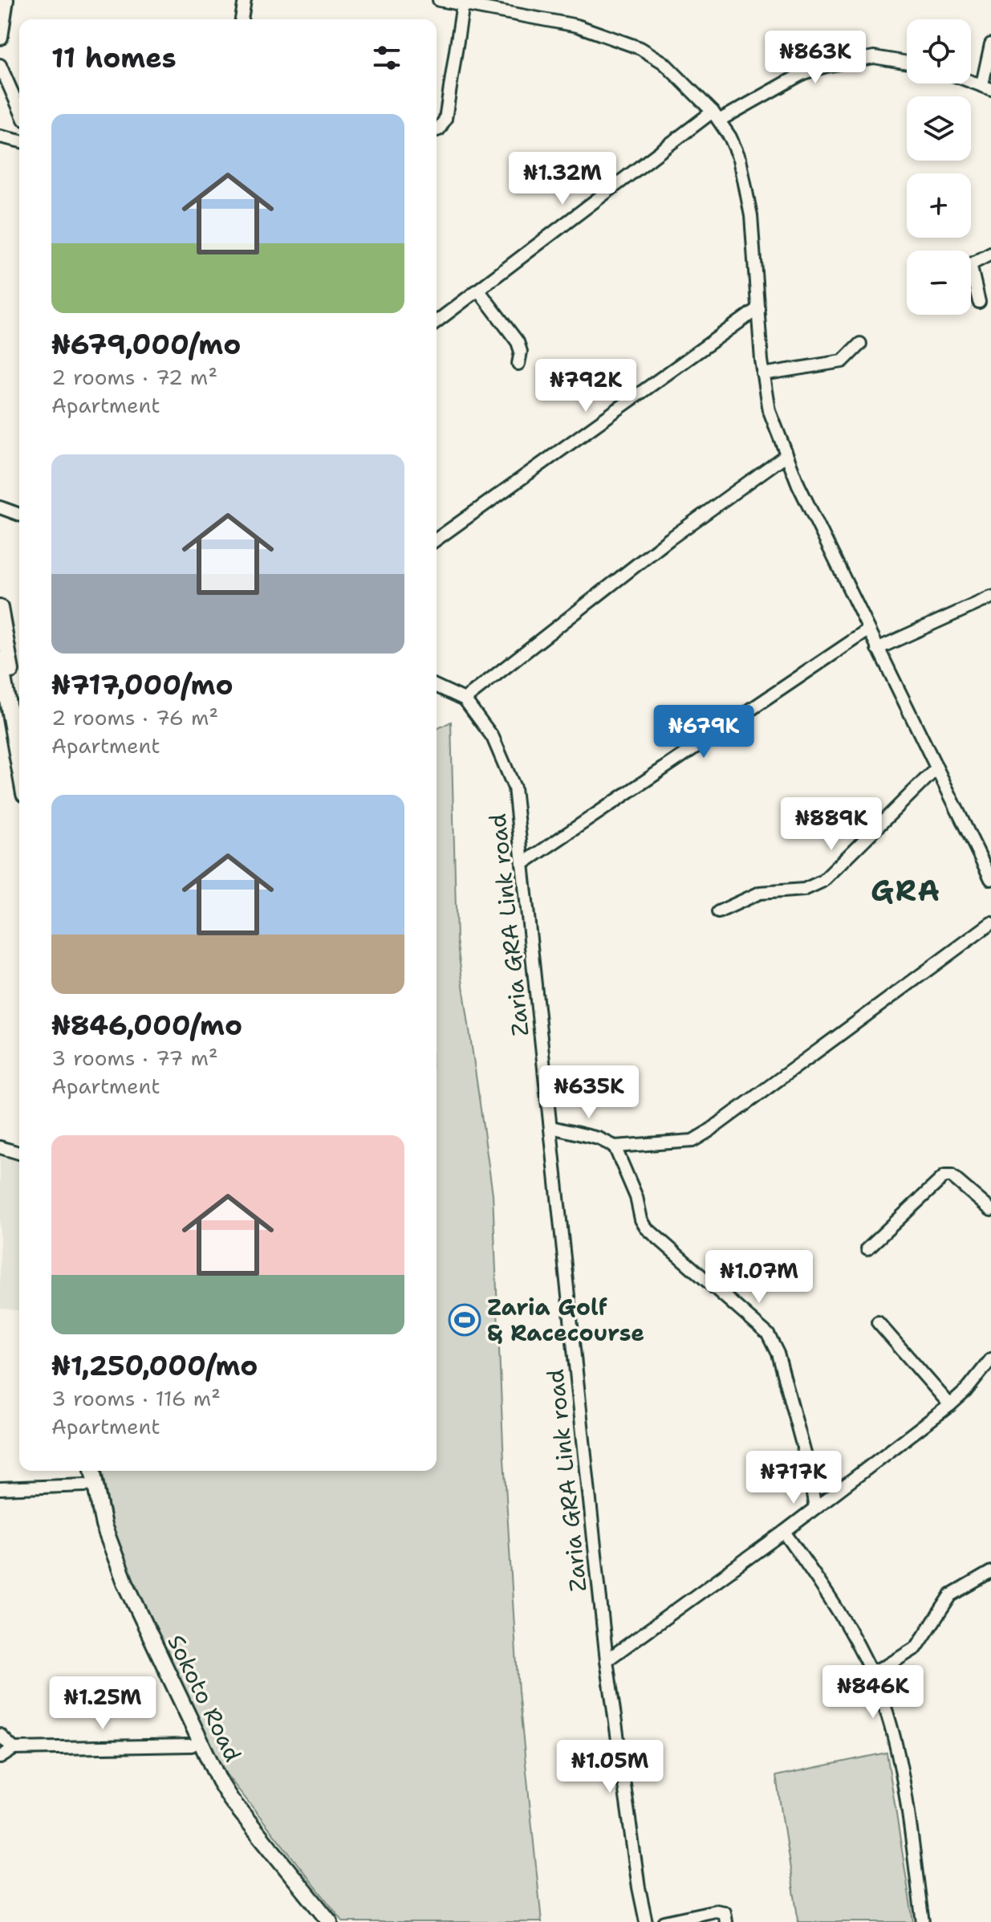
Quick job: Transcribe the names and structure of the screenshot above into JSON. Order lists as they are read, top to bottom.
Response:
{
  "streets": {
    "main road": ["Sokoto Road"],
    "street": ["Zaria GRA Link road"]
  },
  "districts": ["GRA"],
  "places": {
    "sports": ["Zaria Golf & Racecourse"]
  },
  "page": {
    "map_buttons": ["+", "−"],
    "heading": "11 homes",
    "price": [
      "₦863K",
      "₦1.32M",
      "₦792K",
      "₦679K",
      "₦889K",
      "₦635K",
      "₦1.07M",
      "₦717K",
      "₦846K",
      "₦1.25M",
      "₦1.05M"
    ],
    "list": [
      {
        "name": "₦679,000/mo",
        "note": "2 rooms · 72 m² · Apartment"
      },
      {
        "name": "₦717,000/mo",
        "note": "2 rooms · 76 m² · Apartment"
      },
      {
        "name": "₦846,000/mo",
        "note": "3 rooms · 77 m² · Apartment"
      },
      {
        "name": "₦1,250,000/mo",
        "note": "3 rooms · 116 m² · Apartment"
      }
    ]
  }
}
